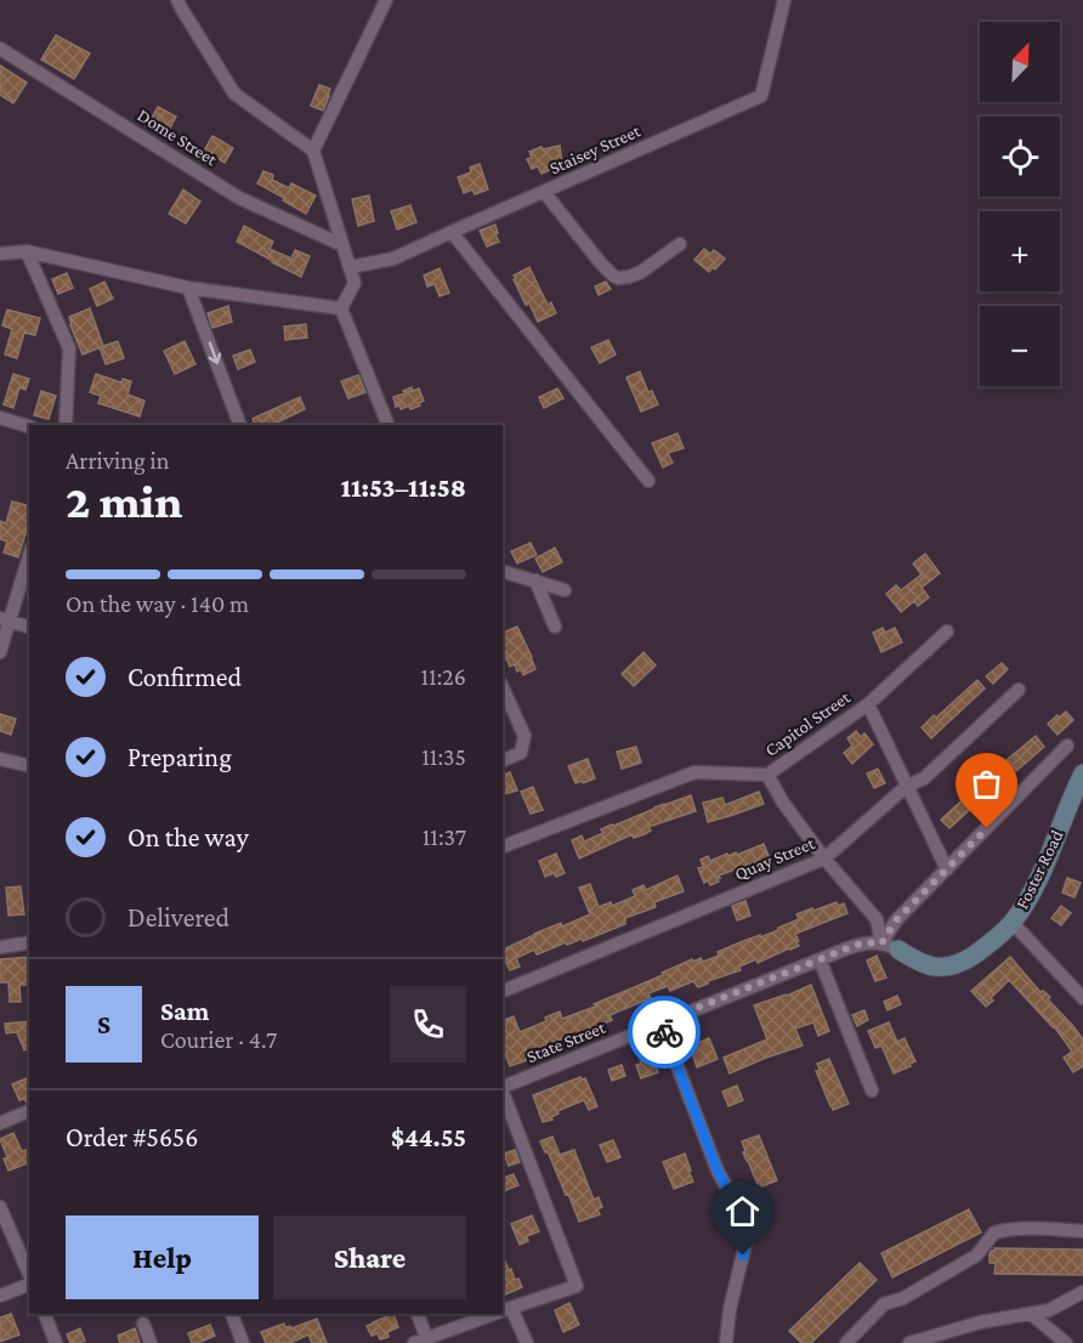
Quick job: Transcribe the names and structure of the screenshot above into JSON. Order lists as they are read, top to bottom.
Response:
{
  "streets": {
    "street": [
      "Dome Street",
      "Staisey Street",
      "Capitol Street",
      "Quay Street",
      "Foster Road",
      "State Street"
    ]
  },
  "crossings": [
    ["Foster Road", "State Street"]
  ],
  "north": "top right",
  "page": {
    "map_buttons": ["+", "−"],
    "heading": ["2 min", "Arriving in", "11:53–11:58"],
    "panel": [
      "Sam",
      "Courier · 4.7",
      "Order #5656",
      "$44.55"
    ],
    "bar": "On the way · 140 m",
    "list": [
      ["Confirmed", "11:26"],
      ["Preparing", "11:35"],
      ["On the way", "11:37"],
      "Delivered"
    ],
    "round": "S",
    "buttons": ["Help", "Share"]
  }
}
